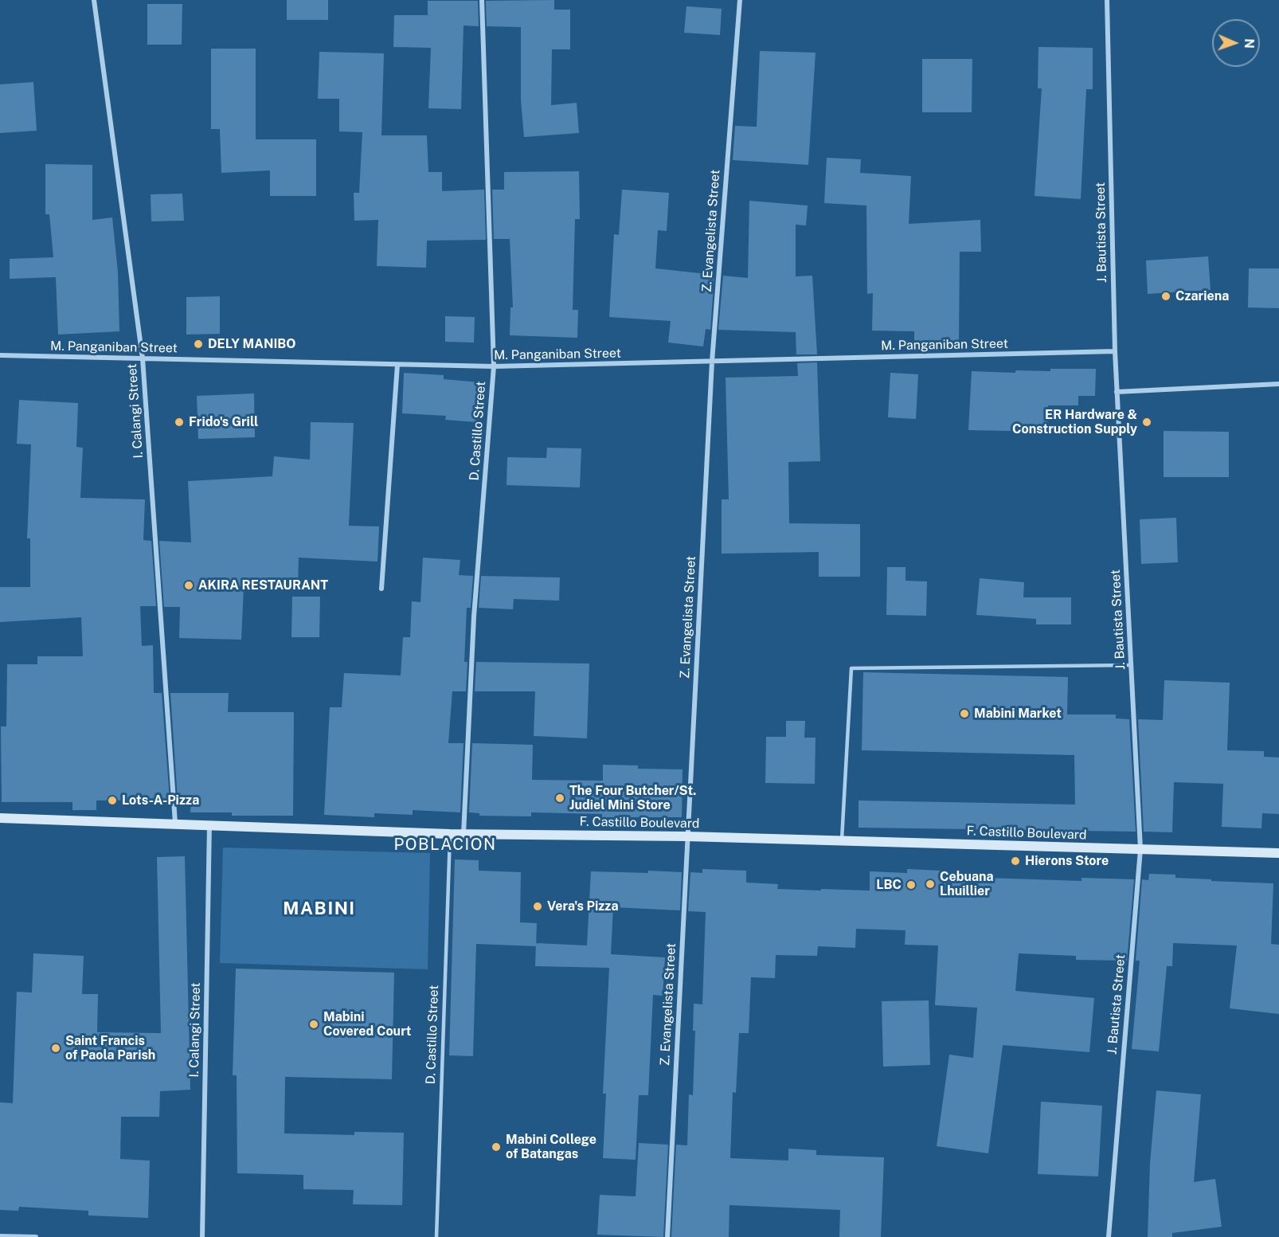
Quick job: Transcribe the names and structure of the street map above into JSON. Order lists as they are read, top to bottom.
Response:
{
  "streets": {
    "main road": ["F. Castillo Boulevard"],
    "street": [
      "Z. Evangelista Street",
      "J. Bautista Street",
      "M. Panganiban Street",
      "I. Calangi Street",
      "D. Castillo Street"
    ]
  },
  "crossings": [
    ["Z. Evangelista Street", "M. Panganiban Street"],
    ["Z. Evangelista Street", "F. Castillo Boulevard"],
    ["J. Bautista Street", "M. Panganiban Street"],
    ["J. Bautista Street", "F. Castillo Boulevard"],
    ["M. Panganiban Street", "I. Calangi Street"],
    ["M. Panganiban Street", "D. Castillo Street"],
    ["I. Calangi Street", "F. Castillo Boulevard"],
    ["D. Castillo Street", "F. Castillo Boulevard"]
  ],
  "districts": ["POBLACION", "MABINI"],
  "places": [
    "Czariena",
    "DELY MANIBO",
    "Frido's Grill",
    "ER Hardware & Construction Supply",
    "AKIRA RESTAURANT",
    "Mabini Market",
    "The Four Butcher/St. Judiel Mini Store",
    "Lots-A-Pizza",
    "Hierons Store",
    "Cebuana Lhuillier",
    "LBC",
    "Vera's Pizza",
    "Mabini Covered Court",
    "Saint Francis of Paola Parish",
    "Mabini College of Batangas"
  ],
  "north": "right"
}
